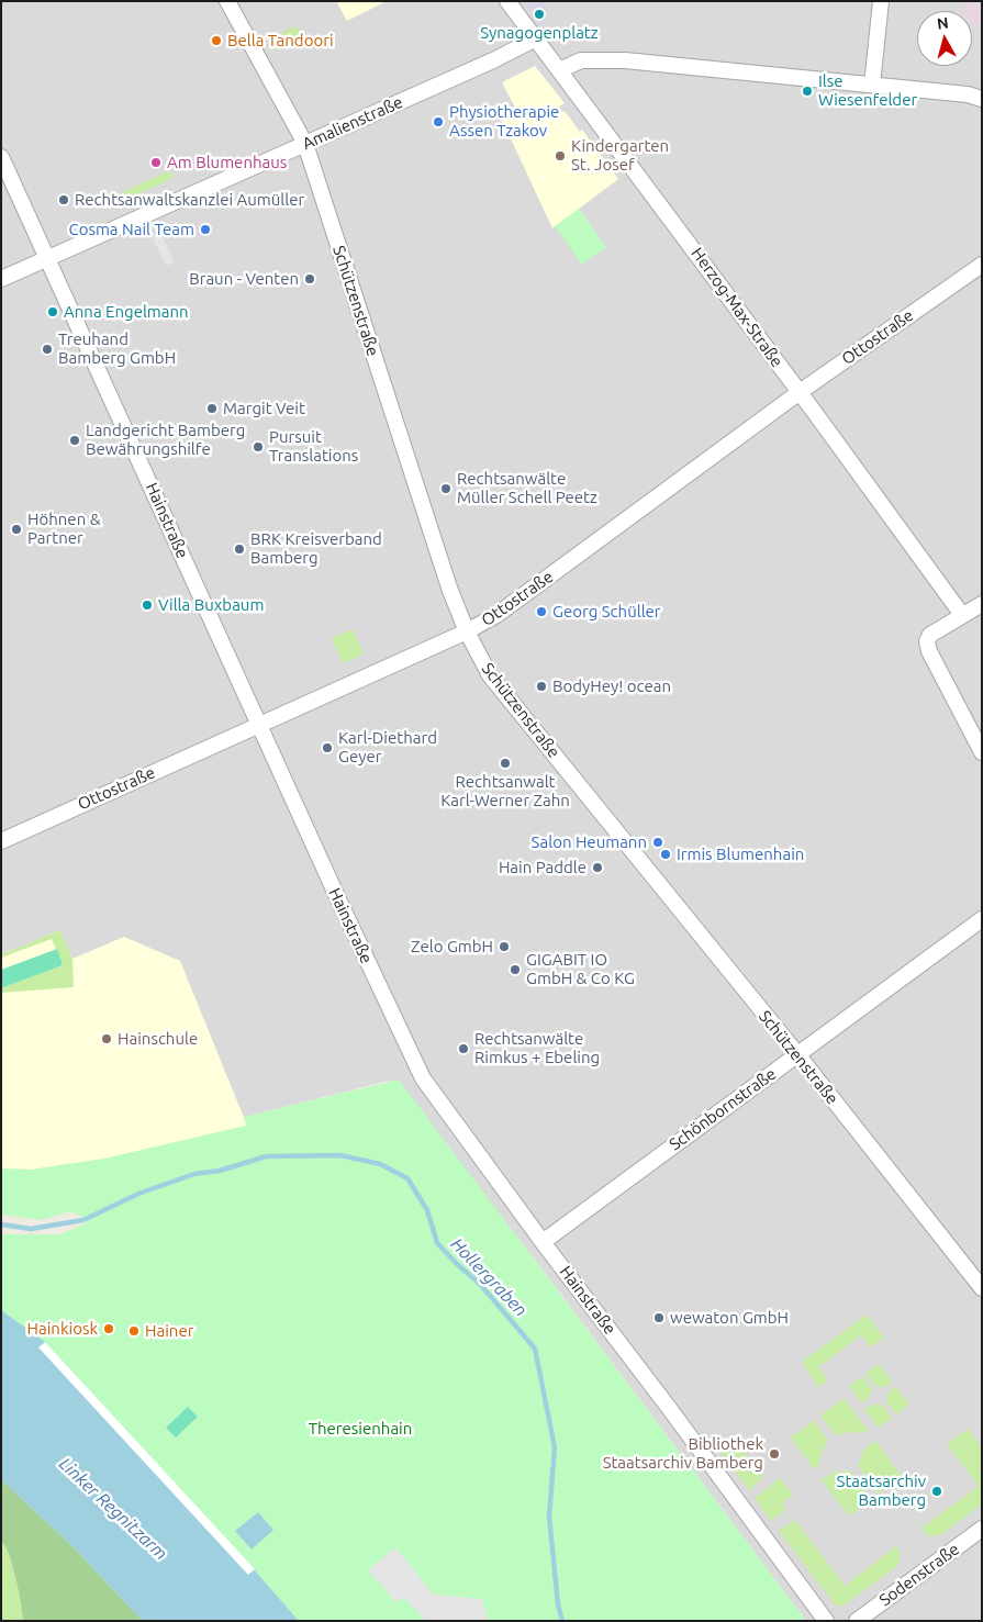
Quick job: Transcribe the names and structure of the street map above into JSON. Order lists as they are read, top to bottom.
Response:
{
  "streets": {
    "street": [
      "Amalienstraße",
      "Schützenstraße",
      "Herzog-Max-Straße",
      "Ottostraße",
      "Hainstraße",
      "Schönbornstraße",
      "Sodenstraße"
    ]
  },
  "crossings": [
    ["Amalienstraße", "Schützenstraße"],
    ["Amalienstraße", "Herzog-Max-Straße"],
    ["Amalienstraße", "Hainstraße"],
    ["Schützenstraße", "Ottostraße"],
    ["Schützenstraße", "Schönbornstraße"],
    ["Herzog-Max-Straße", "Ottostraße"],
    ["Ottostraße", "Hainstraße"],
    ["Hainstraße", "Schönbornstraße"]
  ],
  "water": ["Hollergraben", "Linker Regnitzarm"],
  "parks": ["Theresienhain"],
  "places": [
    "Synagogenplatz",
    "Bella Tandoori",
    "Ilse Wiesenfelder",
    "Physiotherapie Assen Tzakov",
    "Kindergarten St. Josef",
    "Am Blumenhaus",
    "Rechtsanwaltskanzlei Aumüller",
    "Cosma Nail Team",
    "Braun - Venten",
    "Anna Engelmann",
    "Treuhand Bamberg GmbH",
    "Margit Veit",
    "Landgericht Bamberg Bewährungshilfe",
    "Pursuit Translations",
    "Rechtsanwälte Müller Schell Peetz",
    "Höhnen & Partner",
    "BRK Kreisverband Bamberg",
    "Villa Buxbaum",
    "Georg Schüller",
    "BodyHey! ocean",
    "Karl-Diethard Geyer",
    "Rechtsanwalt Karl-Werner Zahn",
    "Salon Heumann",
    "Irmis Blumenhain",
    "Hain Paddle",
    "Zelo GmbH",
    "GIGABIT IO GmbH & Co KG",
    "Hainschule",
    "Rechtsanwälte Rimkus + Ebeling",
    "wewaton GmbH",
    "Hainkiosk",
    "Hainer",
    "Bibliothek Staatsarchiv Bamberg",
    "Staatsarchiv Bamberg"
  ],
  "north": "top"
}
